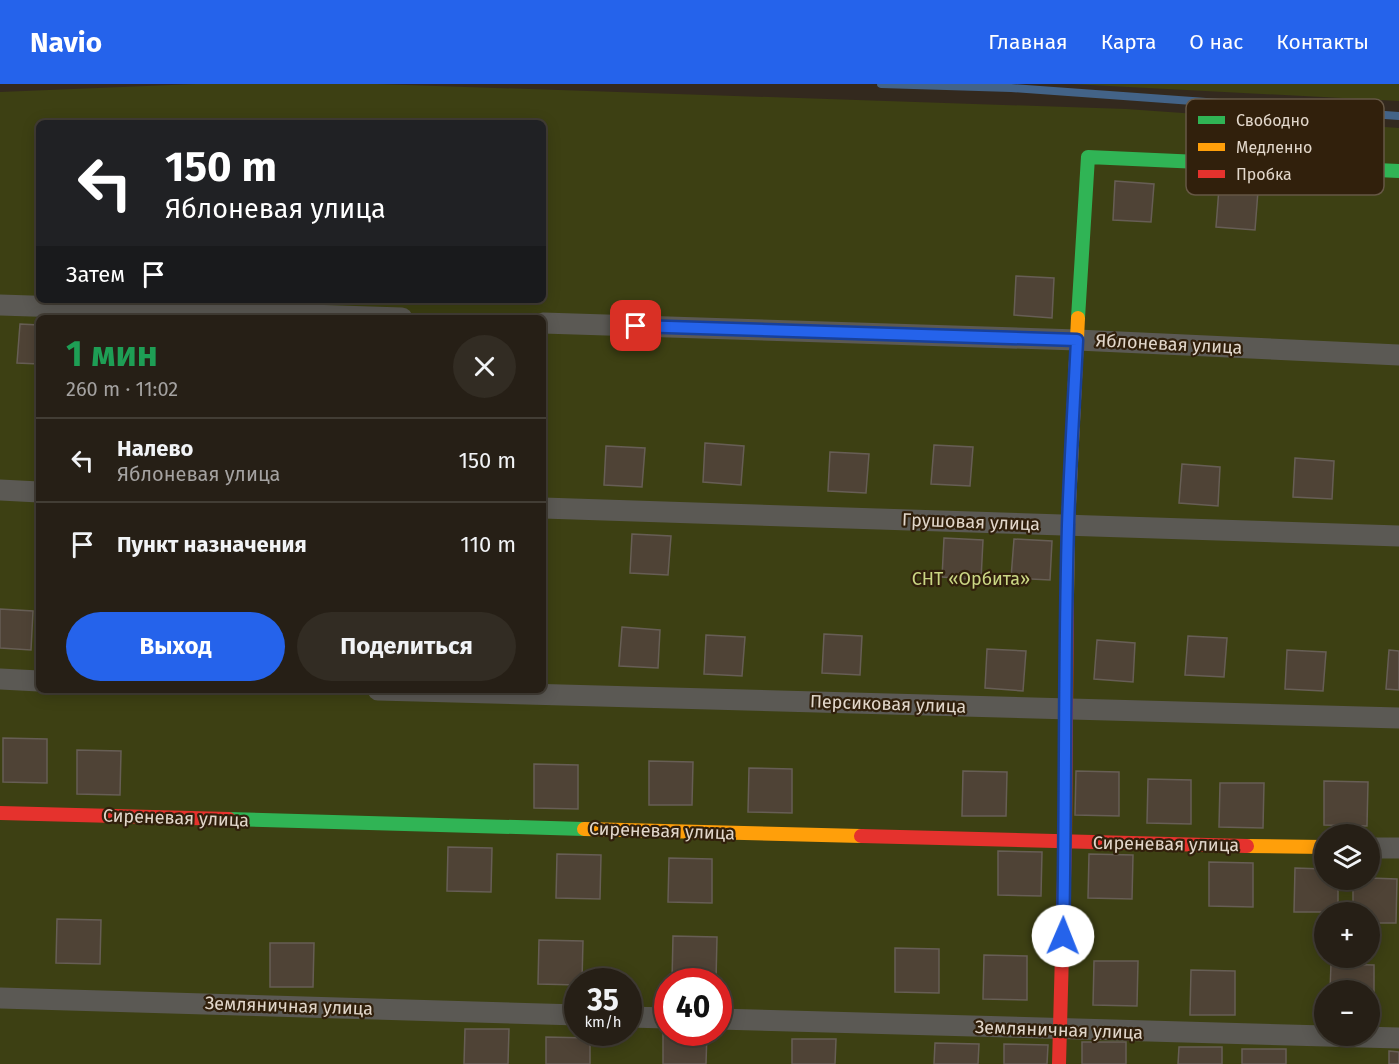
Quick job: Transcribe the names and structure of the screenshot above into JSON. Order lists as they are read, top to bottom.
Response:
{
  "streets": {
    "street": [
      "Яблоневая улица",
      "Грушовая улица",
      "Персиковая улица",
      "Сиреневая улица",
      "Земляничная улица"
    ]
  },
  "parks": ["СНТ «Орбита»"],
  "legend": ["Свободно", "Медленно", "Пробка"],
  "page": {
    "header": "Navio",
    "nav": [
      "Главная",
      "Карта",
      "О нас",
      "Контакты"
    ],
    "turn": ["150 m", "Яблоневая улица"],
    "then": "Затем",
    "heading": ["1 мин", "260 m · 11:02"],
    "list": [
      {
        "name": "Налево",
        "note": "Яблоневая улица",
        "value": "150 m"
      },
      {
        "name": "Пункт назначения",
        "value": "110 m"
      }
    ],
    "buttons": ["Выход", "Поделиться"],
    "map_buttons": ["+", "−"],
    "speed": "35 km/h",
    "limit": "40"
  }
}
